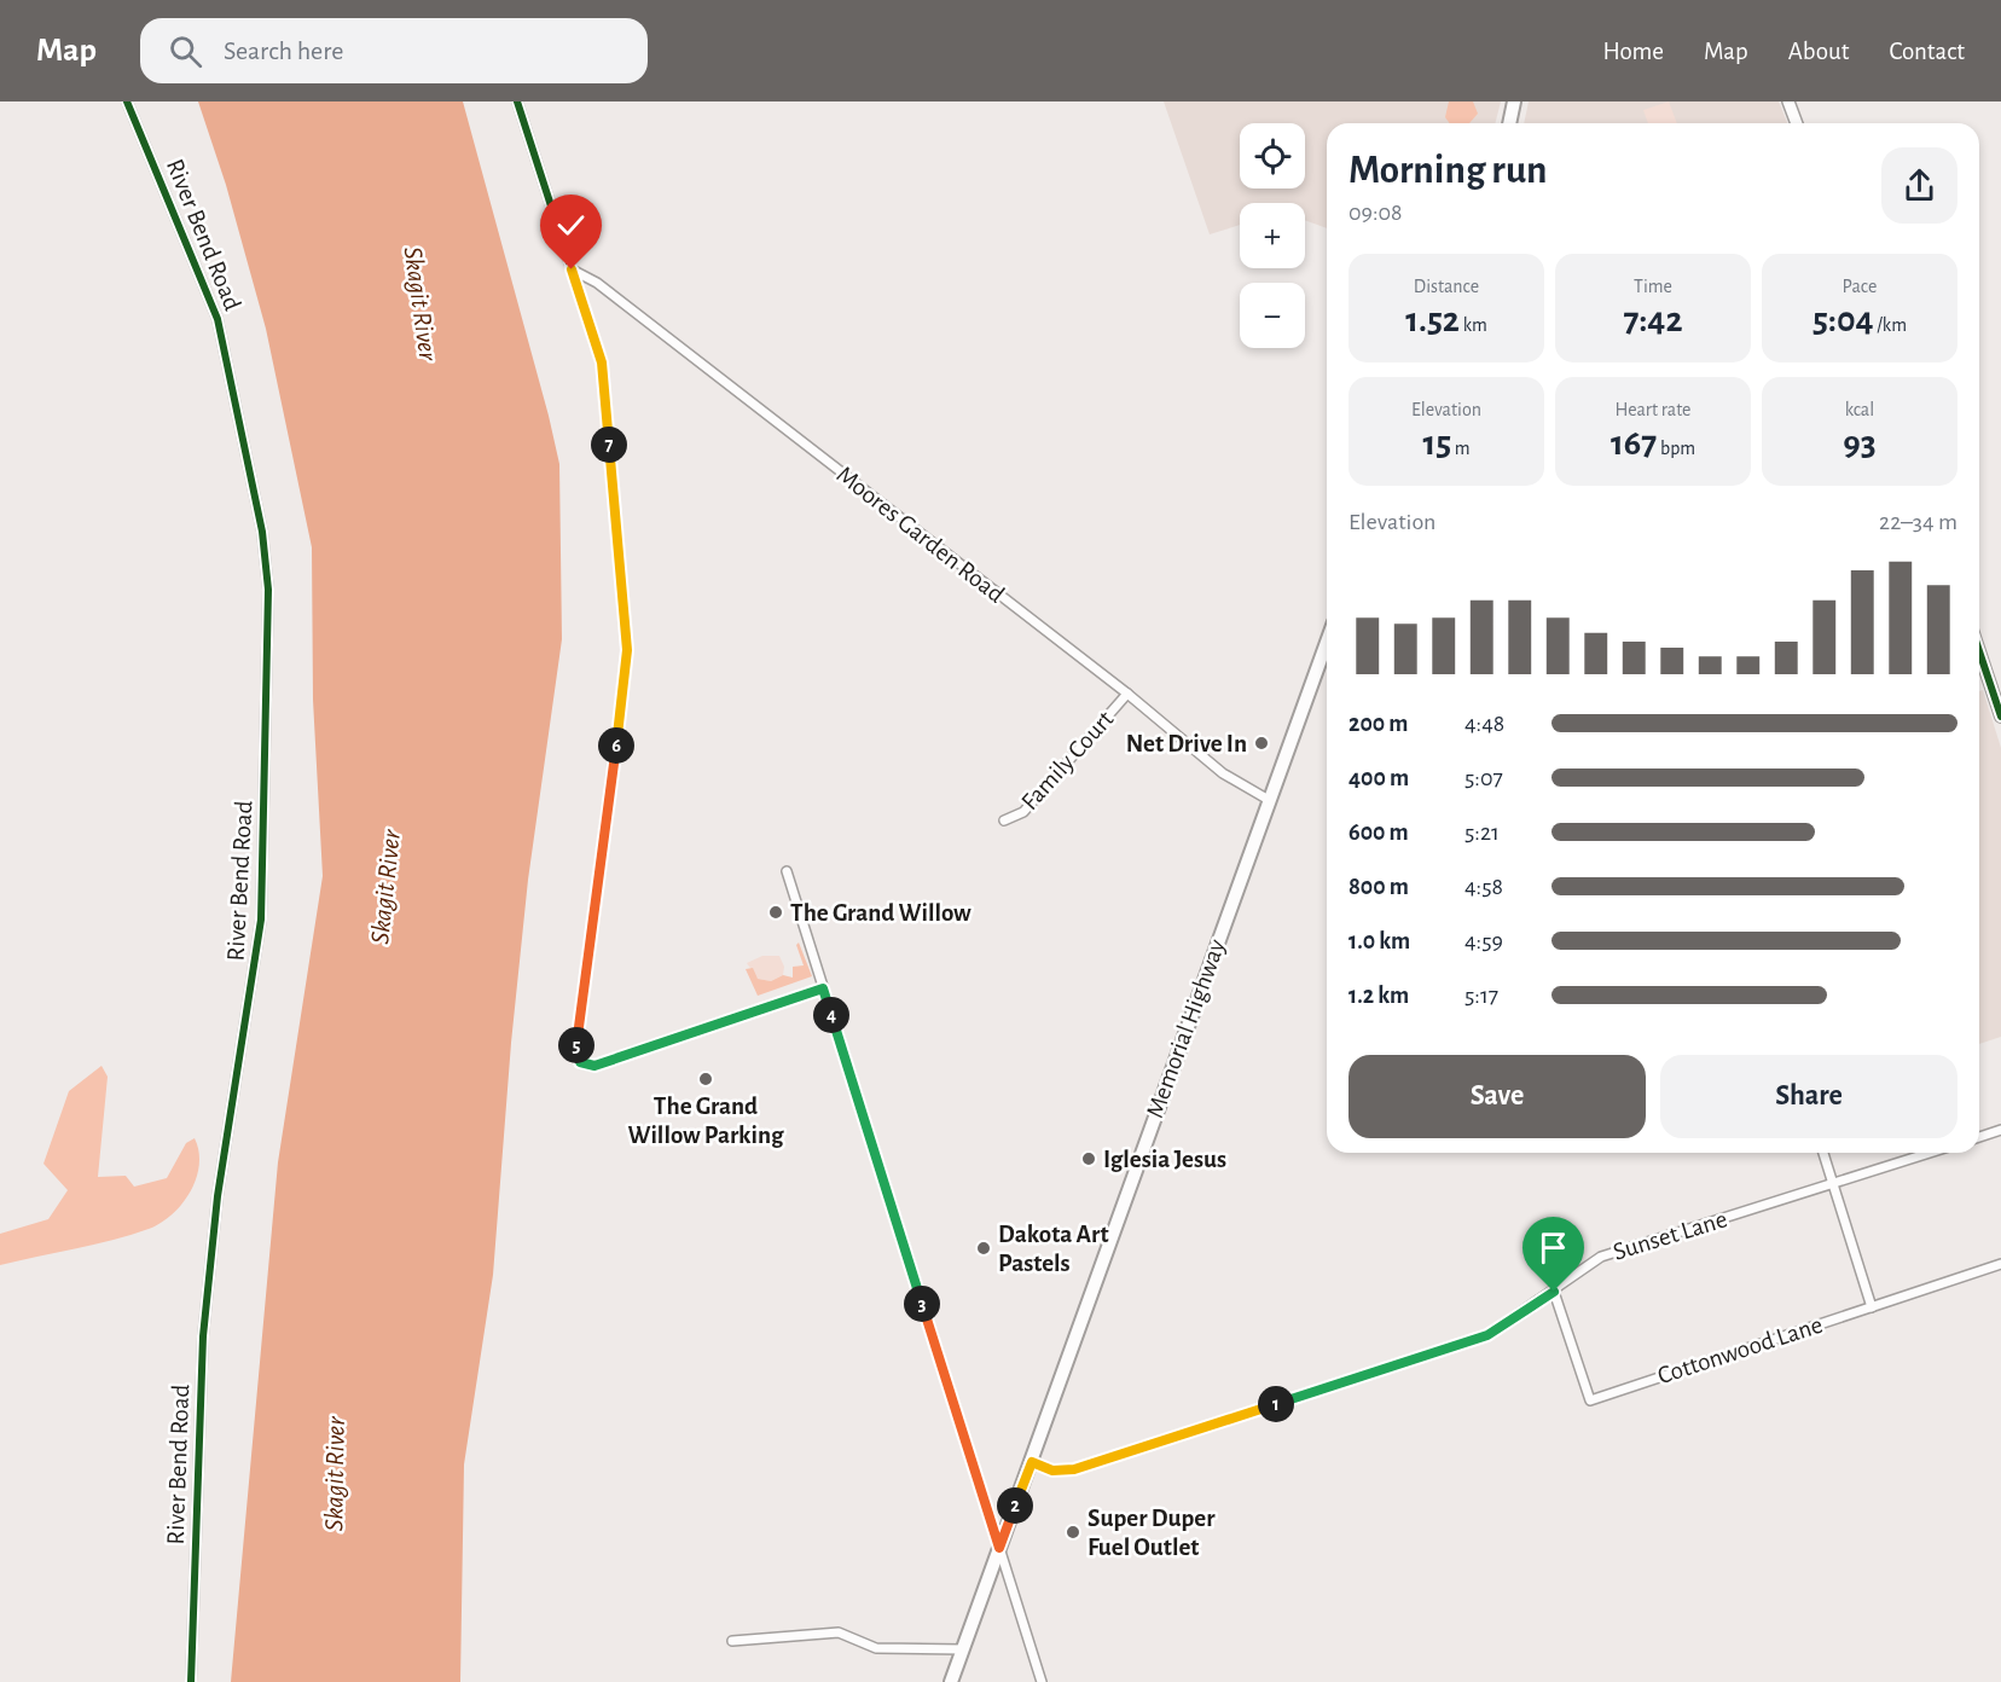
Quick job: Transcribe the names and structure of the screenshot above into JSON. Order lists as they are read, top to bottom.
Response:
{
  "streets": {
    "main road": ["Memorial Highway"],
    "street": [
      "River Bend Road",
      "Moores Garden Road",
      "Family Court",
      "Sunset Lane",
      "Cottonwood Lane"
    ]
  },
  "crossings": [
    ["Moores Garden Road", "Family Court"],
    ["Moores Garden Road", "Memorial Highway"],
    ["Memorial Highway", "Sunset Lane"],
    ["Sunset Lane", "Cottonwood Lane"]
  ],
  "water": ["Skagit River"],
  "places": [
    "Net Drive In",
    "The Grand Willow",
    "The Grand Willow Parking",
    "Iglesia Jesus",
    "Dakota Art Pastels",
    "Super Duper Fuel Outlet"
  ],
  "page": {
    "header": "Map",
    "search": "Search here",
    "nav": [
      "Home",
      "Map",
      "About",
      "Contact"
    ],
    "map_buttons": ["+", "−"],
    "heading": ["Morning run", "09:08"],
    "stats": [
      ["Distance", "1.52 km"],
      ["Time", "7:42"],
      ["Pace", "5:04 /km"],
      ["Elevation", "15 m"],
      ["Heart rate", "167 bpm"],
      ["kcal", "93"]
    ],
    "pins": [
      "7",
      "6",
      "4",
      "5",
      "3",
      "1",
      "2"
    ],
    "chart": ["Elevation", "22–34 m"],
    "list": [
      {
        "name": "200 m",
        "note": "4:48"
      },
      {
        "name": "400 m",
        "note": "5:07"
      },
      {
        "name": "600 m",
        "note": "5:21"
      },
      {
        "name": "800 m",
        "note": "4:58"
      },
      {
        "name": "1.0 km",
        "note": "4:59"
      },
      {
        "name": "1.2 km",
        "note": "5:17"
      }
    ],
    "buttons": ["Save", "Share"]
  }
}
